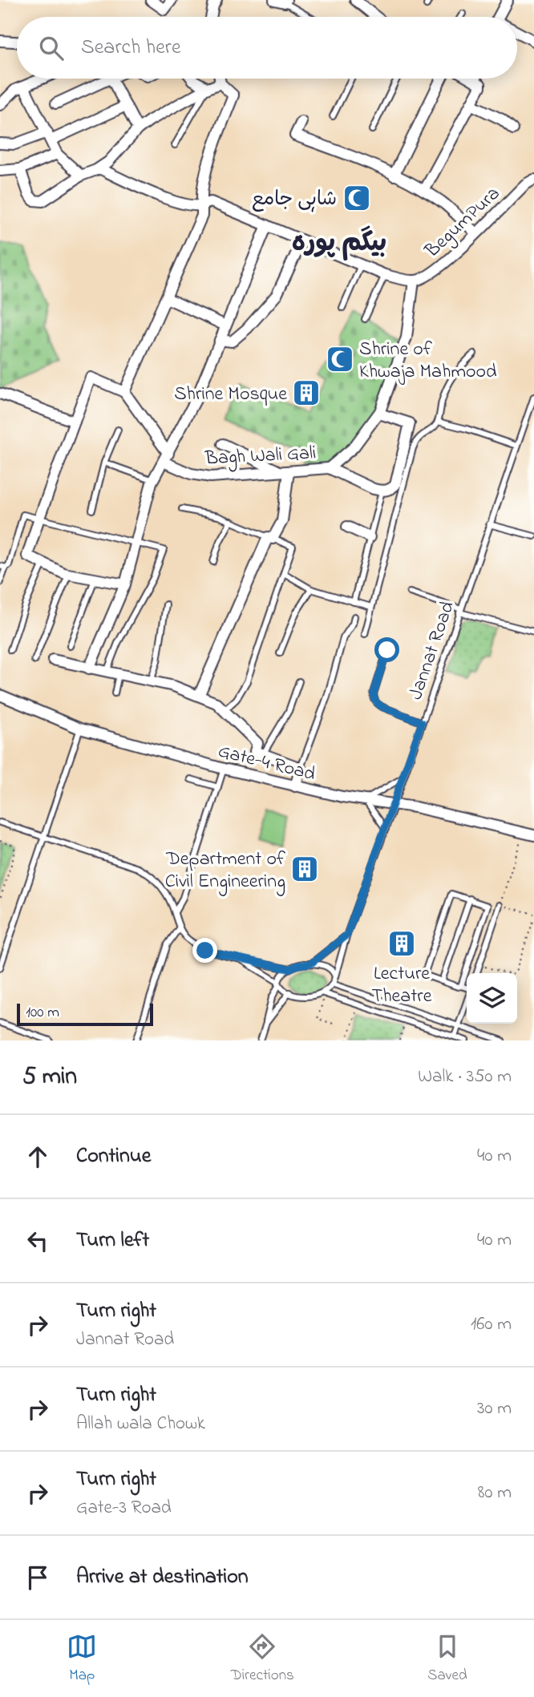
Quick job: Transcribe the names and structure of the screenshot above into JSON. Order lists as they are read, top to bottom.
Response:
{
  "streets": {
    "street": ["BegumPura", "Bagh Wali Gali", "Gate-4 Road"],
    "lane": ["Jannat Road"]
  },
  "crossings": [
    ["BegumPura", "Bagh Wali Gali"],
    ["Jannat Road", "Gate-4 Road"]
  ],
  "districts": ["بیگم پورہ"],
  "places": {
    "mosque": ["شاہی جامع", "Shrine of Khwaja Mahmood"],
    "building": ["Shrine Mosque", "Department of Civil Engineering", "Lecture Theatre"]
  },
  "scale_bar": "100 m",
  "page": {
    "search": "Search here",
    "scale": "100 m",
    "heading": ["5 min", "Walk · 350 m"],
    "list": [
      ["Continue", "40 m"],
      ["Turn left", "40 m"],
      ["Turn right", "Jannat Road", "160 m"],
      ["Turn right", "Allah wala Chowk", "30 m"],
      ["Turn right", "Gate-3 Road", "80 m"],
      "Arrive at destination"
    ],
    "nav": ["Map", "Directions", "Saved"]
  }
}
